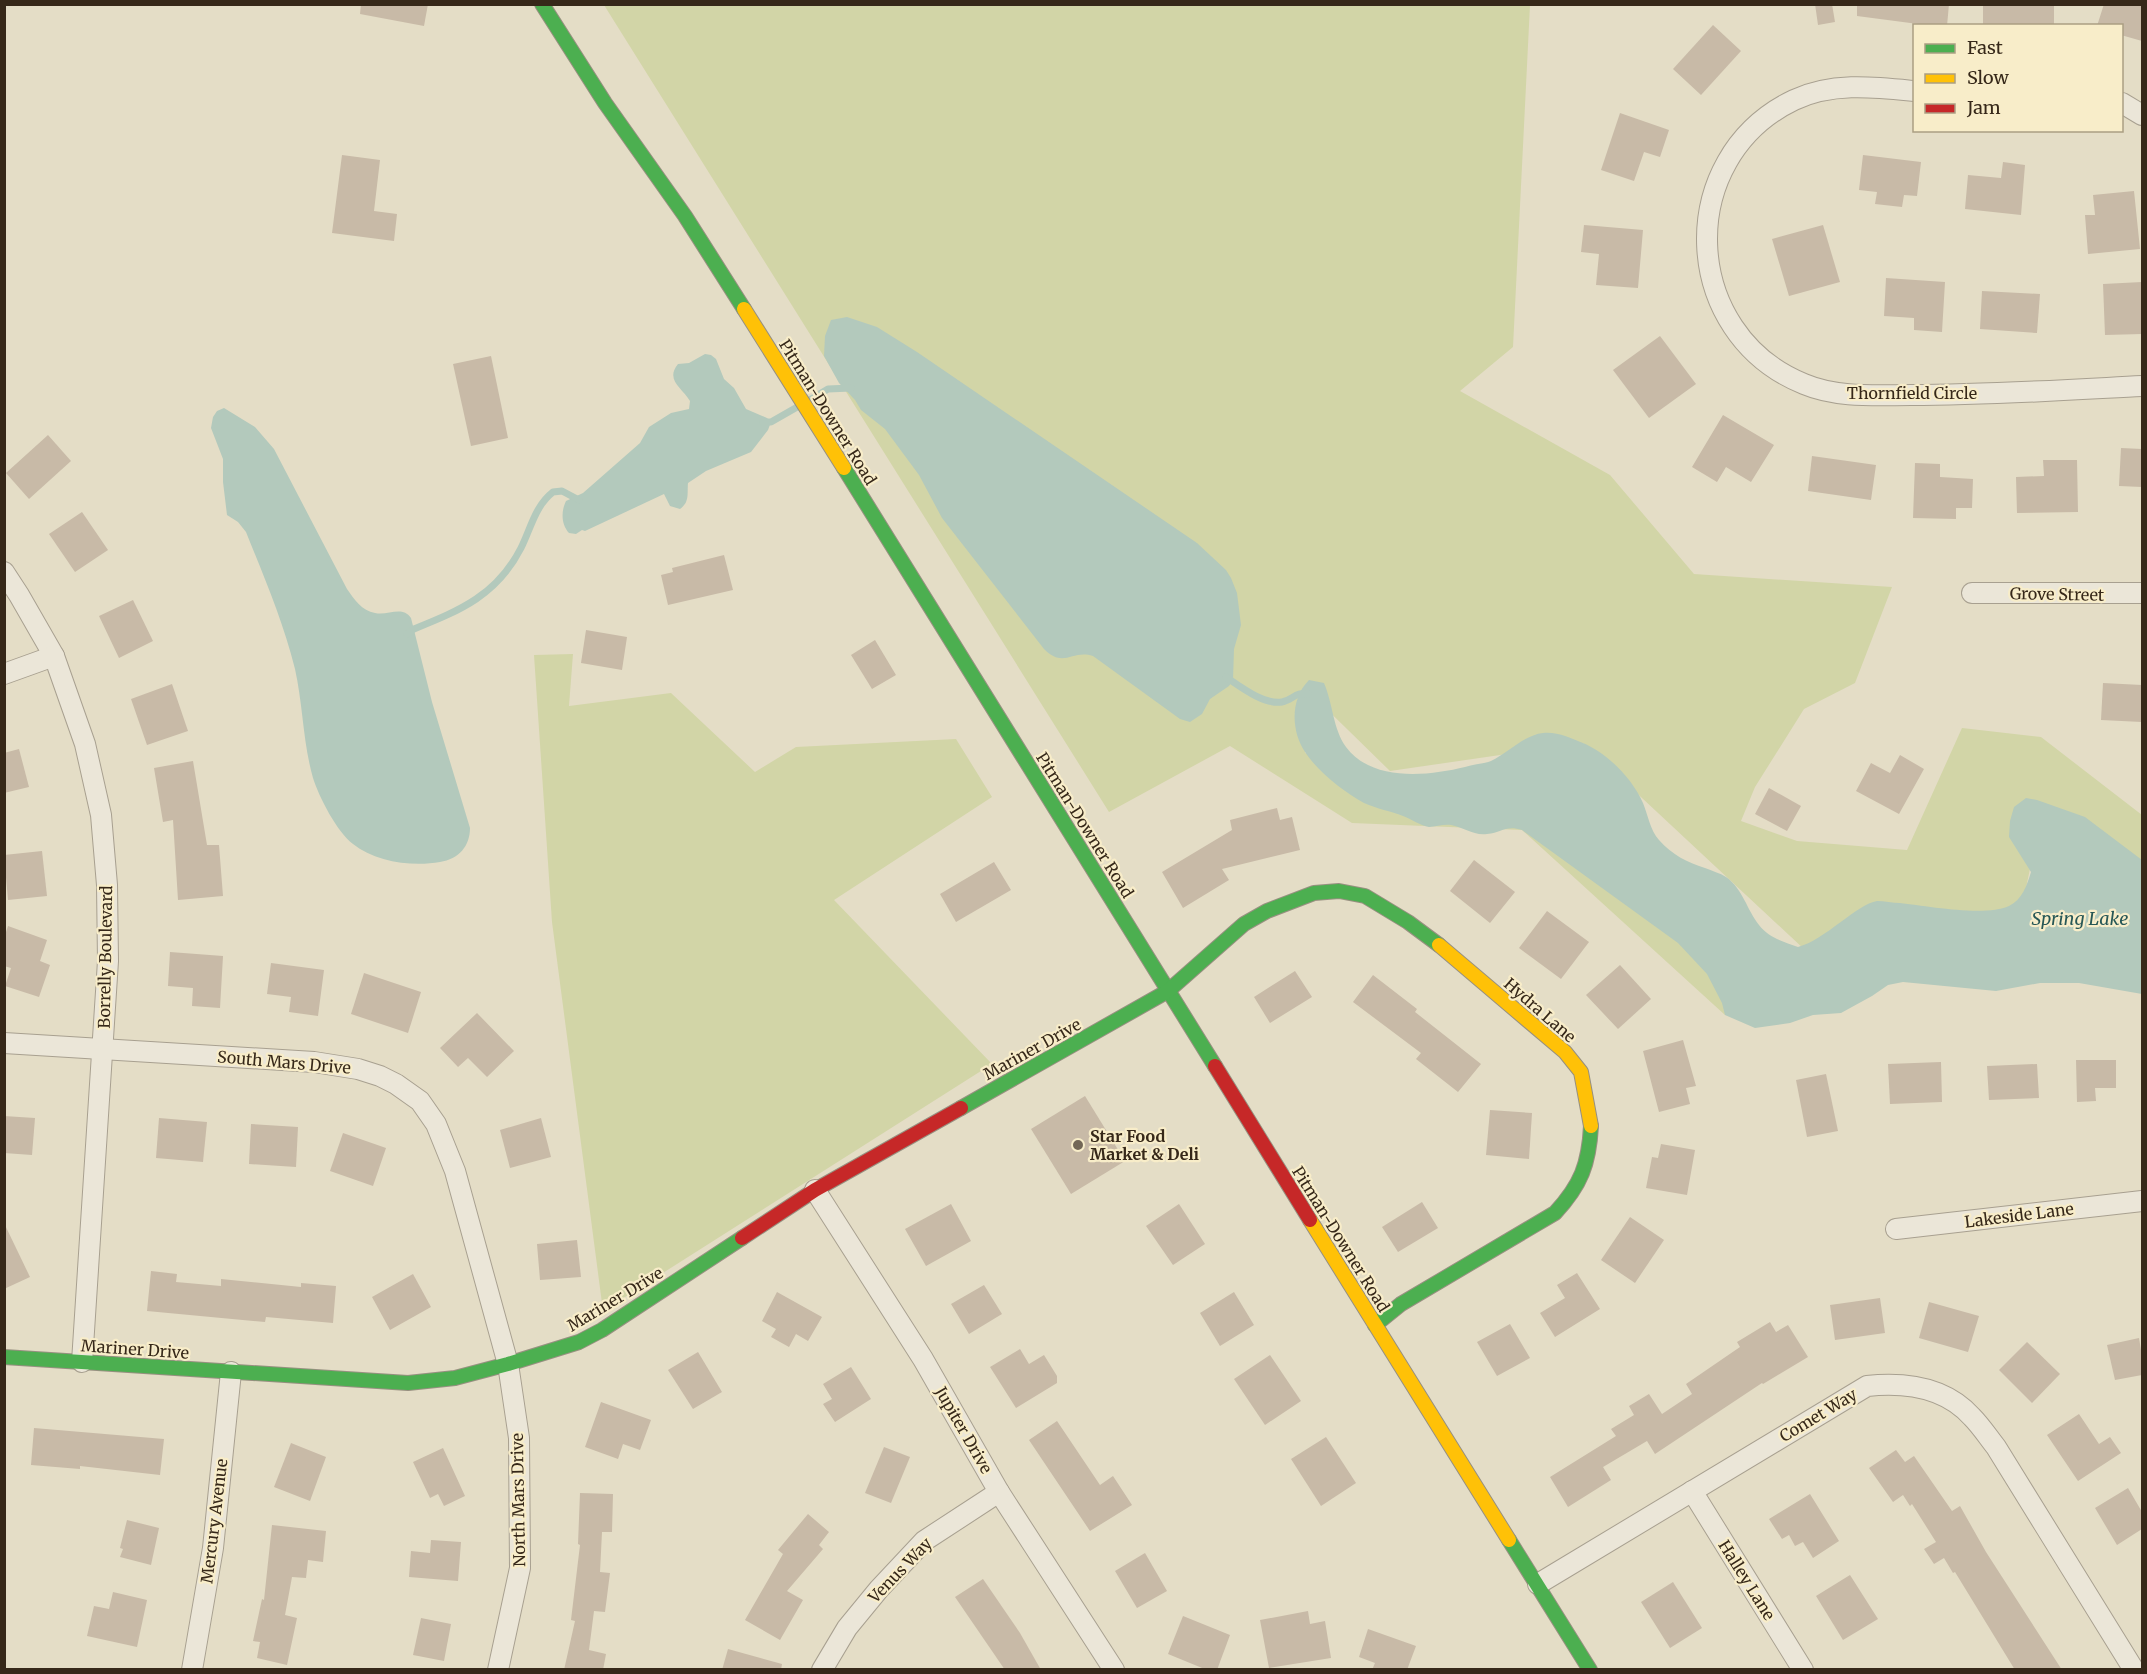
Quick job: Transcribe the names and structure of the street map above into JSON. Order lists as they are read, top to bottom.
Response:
{
  "streets": {
    "street": [
      "Thornfield Circle",
      "Pitman-Downer Road",
      "Grove Street",
      "Borrelly Boulevard",
      "Hydra Lane",
      "Mariner Drive",
      "South Mars Drive",
      "Lakeside Lane",
      "Comet Way",
      "Jupiter Drive",
      "North Mars Drive",
      "Mercury Avenue",
      "Venus Way",
      "Halley Lane"
    ]
  },
  "crossings": [
    ["Pitman-Downer Road", "Hydra Lane"],
    ["Pitman-Downer Road", "Mariner Drive"],
    ["Pitman-Downer Road", "Comet Way"],
    ["Borrelly Boulevard", "Mariner Drive"],
    ["Borrelly Boulevard", "South Mars Drive"],
    ["Hydra Lane", "Mariner Drive"],
    ["Mariner Drive", "South Mars Drive"],
    ["Mariner Drive", "Jupiter Drive"],
    ["Mariner Drive", "North Mars Drive"],
    ["Mariner Drive", "Mercury Avenue"],
    ["South Mars Drive", "North Mars Drive"],
    ["Comet Way", "Halley Lane"],
    ["Jupiter Drive", "Venus Way"]
  ],
  "water": ["Spring Lake"],
  "places": ["Star Food Market & Deli"],
  "legend": ["Fast", "Slow", "Jam"]
}
